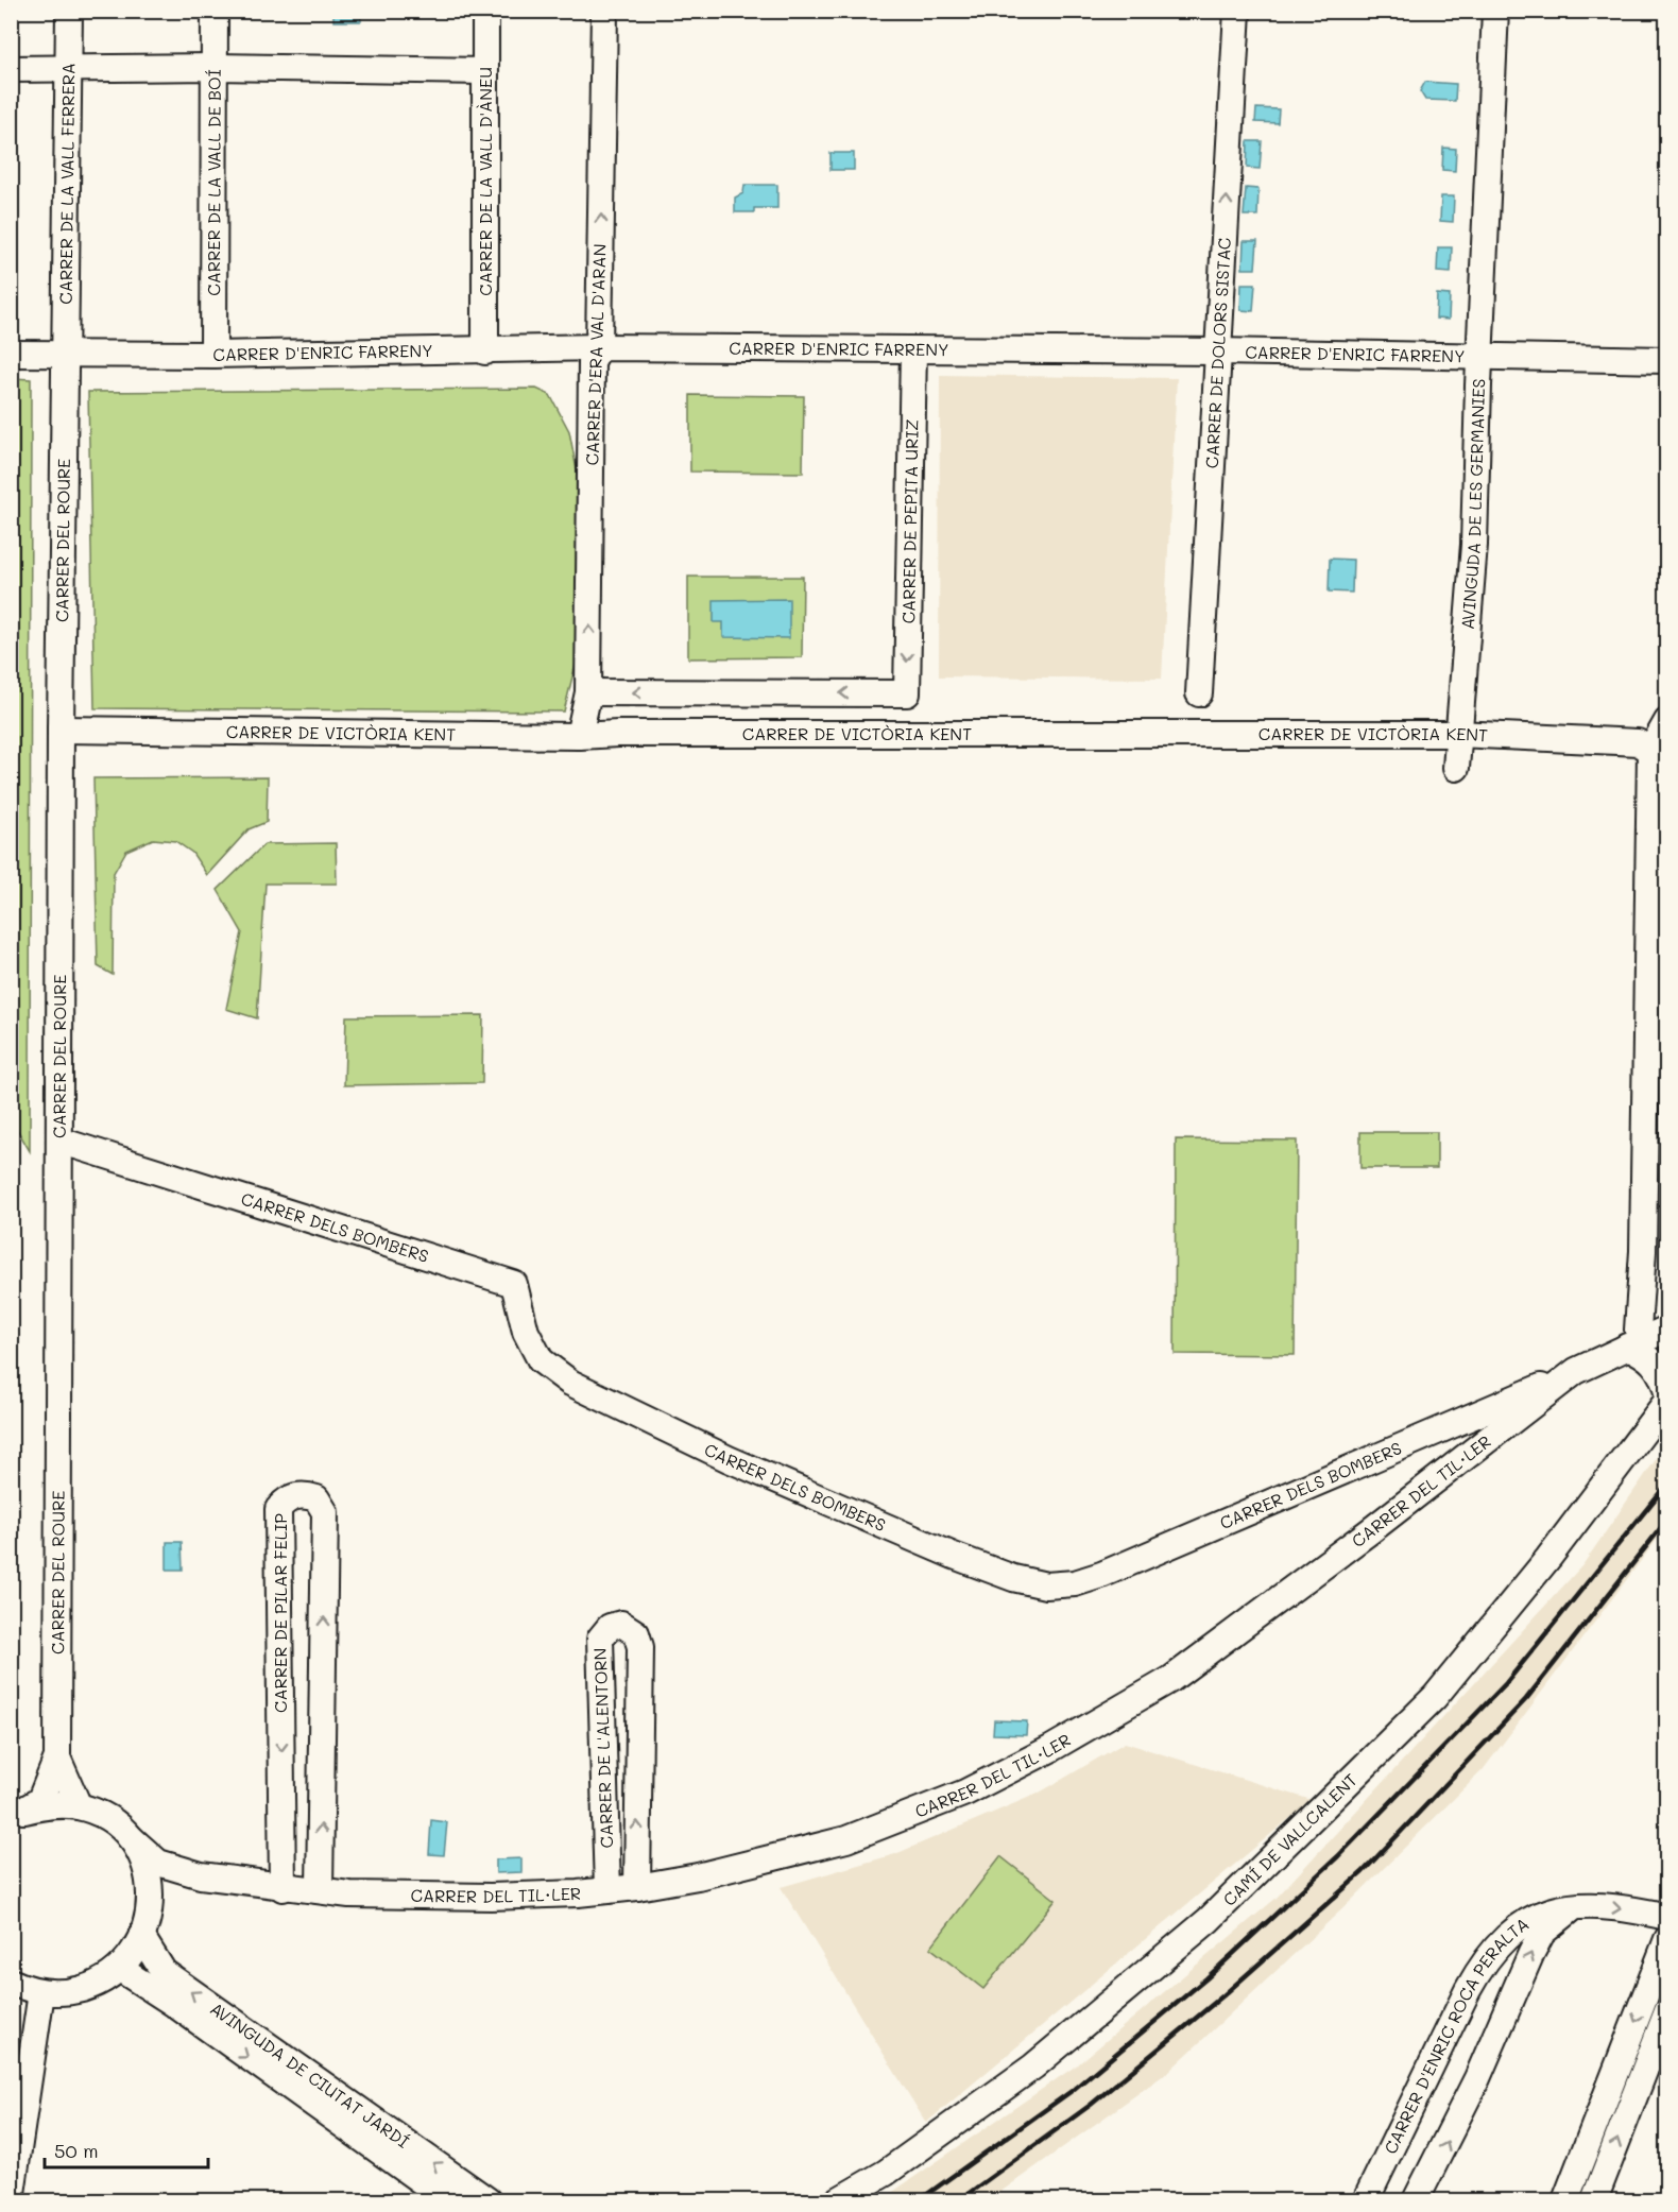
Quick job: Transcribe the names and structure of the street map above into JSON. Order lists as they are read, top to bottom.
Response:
{
  "streets": {
    "street": [
      "CARRER DE LA VALL D'ÀNEU",
      "CARRER DE LA VALL FERRERA",
      "CARRER DE LA VALL DE BOÍ",
      "CARRER D'ENRIC FARRENY",
      "CARRER DE DOLORS SISTAC",
      "CARRER D'ERA VAL D'ARAN",
      "AVINGUDA DE LES GERMANIES",
      "CARRER DE PEPITA URIZ",
      "CARRER DEL ROURE",
      "CARRER DE VICTÒRIA KENT",
      "CARRER DELS BOMBERS",
      "CARRER DEL TIL·LER",
      "CARRER DE PILAR FELIP",
      "CARRER DE L'ALENTORN",
      "CAMÍ DE VALLCALENT",
      "CARRER D'ENRIC ROCA PERALTA",
      "AVINGUDA DE CIUTAT JARDÍ"
    ]
  },
  "crossings": [
    ["CARRER DE LA VALL D'ÀNEU", "CARRER D'ENRIC FARRENY"],
    ["CARRER DE LA VALL FERRERA", "CARRER D'ENRIC FARRENY"],
    ["CARRER DE LA VALL FERRERA", "CARRER DEL ROURE"],
    ["CARRER DE LA VALL DE BOÍ", "CARRER D'ENRIC FARRENY"],
    ["CARRER D'ENRIC FARRENY", "CARRER DE DOLORS SISTAC"],
    ["CARRER D'ENRIC FARRENY", "CARRER D'ERA VAL D'ARAN"],
    ["CARRER D'ENRIC FARRENY", "AVINGUDA DE LES GERMANIES"],
    ["CARRER D'ENRIC FARRENY", "CARRER DE PEPITA URIZ"],
    ["CARRER D'ENRIC FARRENY", "CARRER DEL ROURE"],
    ["CARRER D'ERA VAL D'ARAN", "CARRER DE PEPITA URIZ"],
    ["CARRER D'ERA VAL D'ARAN", "CARRER DE VICTÒRIA KENT"],
    ["AVINGUDA DE LES GERMANIES", "CARRER DE VICTÒRIA KENT"],
    ["CARRER DEL ROURE", "CARRER DE VICTÒRIA KENT"],
    ["CARRER DEL ROURE", "CARRER DELS BOMBERS"],
    ["CARRER DEL ROURE", "CARRER DEL TIL·LER"],
    ["CARRER DELS BOMBERS", "CARRER DEL TIL·LER"],
    ["CARRER DEL TIL·LER", "CARRER DE PILAR FELIP"],
    ["CARRER DEL TIL·LER", "CARRER DE L'ALENTORN"]
  ],
  "one_way": ["CARRER DE DOLORS SISTAC", "CARRER D'ERA VAL D'ARAN"],
  "scale_bar": "50 m"
}
